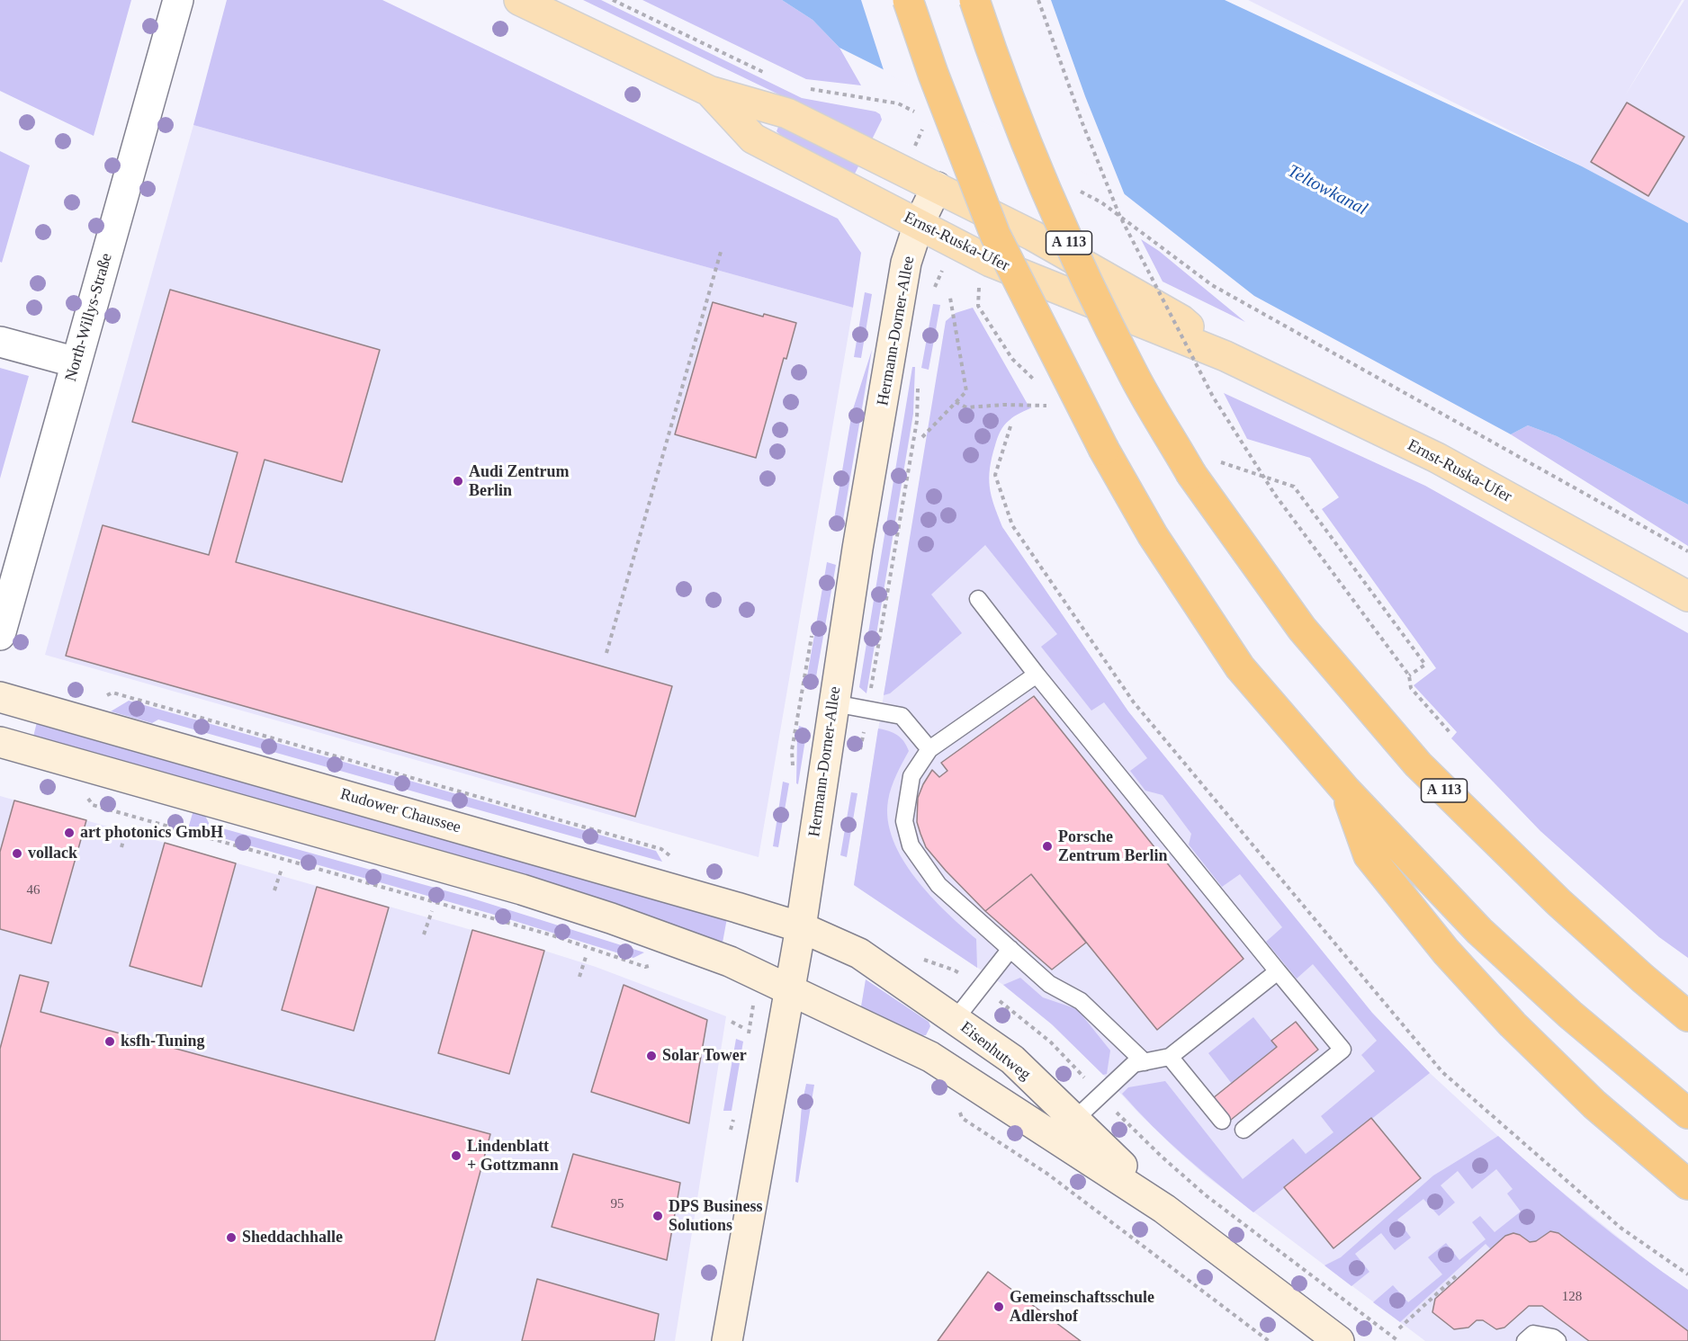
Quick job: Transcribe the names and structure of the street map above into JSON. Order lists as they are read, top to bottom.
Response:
{
  "streets": {
    "highway": ["A 113"],
    "main road": ["Ernst-Ruska-Ufer"],
    "street": [
      "North-Willys-Straße",
      "Hermann-Dorner-Allee",
      "Rudower Chaussee",
      "Eisenhutweg"
    ]
  },
  "crossings": [
    ["Ernst-Ruska-Ufer", "Hermann-Dorner-Allee"],
    ["Hermann-Dorner-Allee", "Rudower Chaussee"],
    ["Hermann-Dorner-Allee", "Eisenhutweg"],
    ["Rudower Chaussee", "Eisenhutweg"]
  ],
  "water": ["Teltowkanal"],
  "places": [
    "Audi Zentrum Berlin",
    "art photonics GmbH",
    "Porsche Zentrum Berlin",
    "vollack",
    "ksfh-Tuning",
    "Solar Tower",
    "Lindenblatt + Gottzmann",
    "DPS Business Solutions",
    "Sheddachhalle",
    "Gemeinschaftsschule Adlershof"
  ],
  "house_numbers": ["46", "95", "128"]
}
